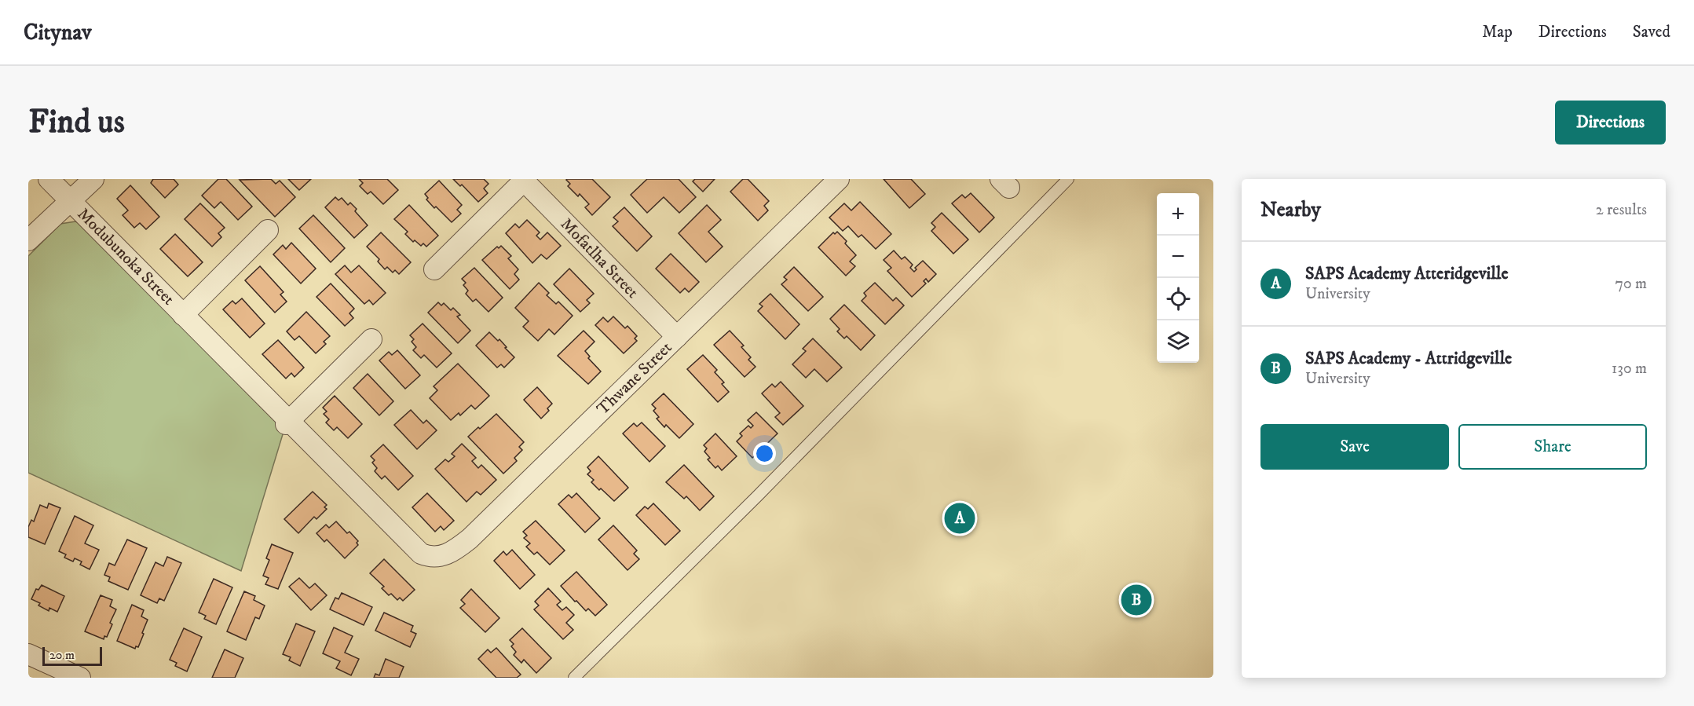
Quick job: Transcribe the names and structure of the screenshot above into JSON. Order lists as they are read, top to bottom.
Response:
{
  "streets": {
    "street": ["Modubunoka Street", "Mofatlha Street", "Thwane Street"]
  },
  "crossings": [
    ["Modubunoka Street", "Thwane Street"],
    ["Mofatlha Street", "Thwane Street"]
  ],
  "scale_bar": "20 m",
  "page": {
    "header": "Citynav",
    "nav": ["Map", "Directions", "Saved"],
    "buttons": [
      "Directions",
      ["Save", "Share"]
    ],
    "title": "Find us",
    "heading": ["Nearby", "2 results"],
    "map_buttons": ["+", "−"],
    "list": [
      {
        "mark": "A",
        "name": "SAPS Academy Atteridgeville",
        "note": "University",
        "value": "70 m"
      },
      {
        "mark": "B",
        "name": "SAPS Academy - Attridgeville",
        "note": "University",
        "value": "130 m"
      }
    ],
    "pins": ["A", "B"],
    "scale": "20 m"
  }
}
